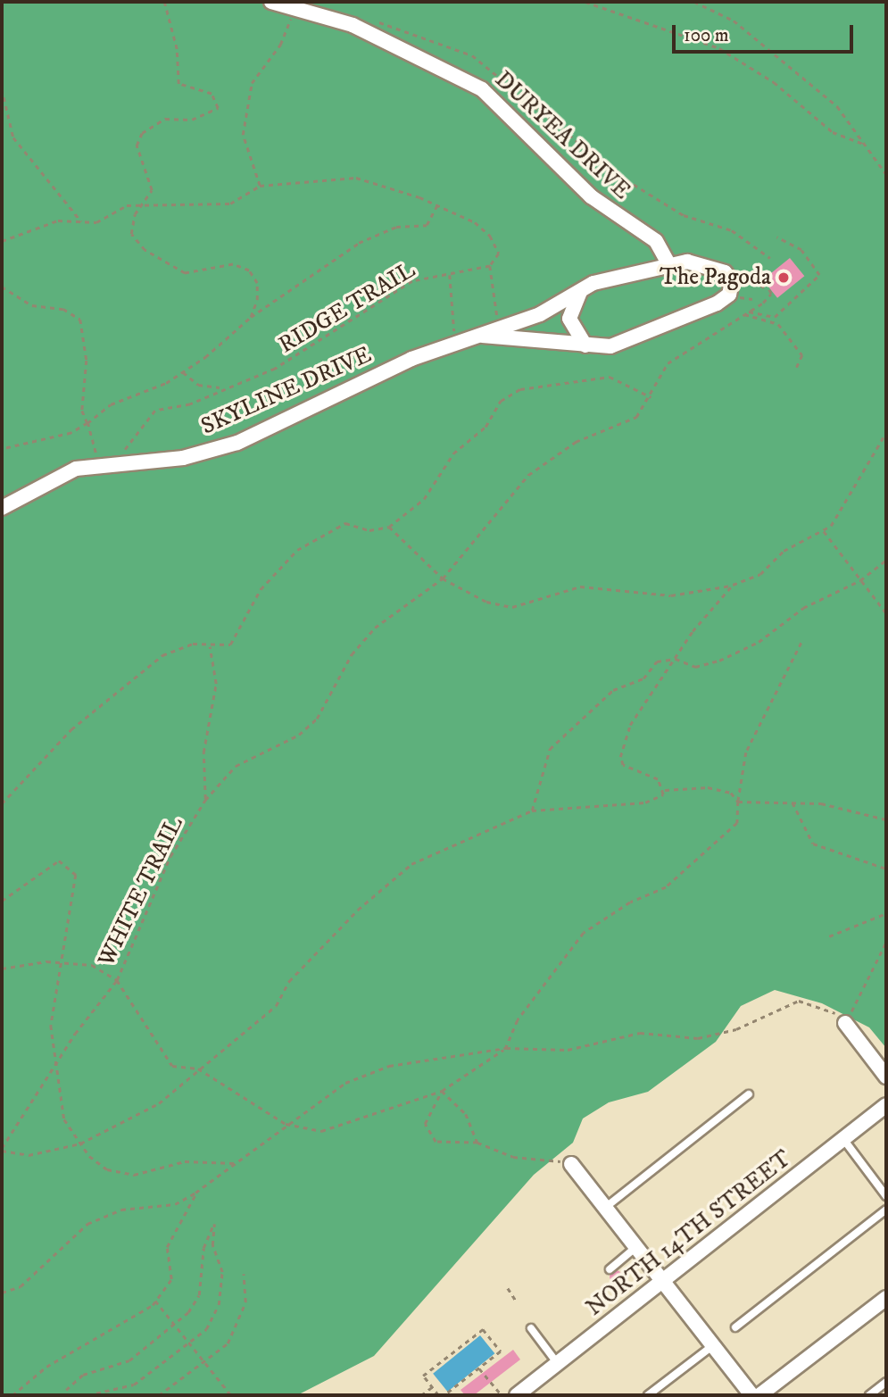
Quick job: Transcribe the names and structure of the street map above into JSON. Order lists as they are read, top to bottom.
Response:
{
  "streets": {
    "street": ["DURYEA DRIVE", "SKYLINE DRIVE", "NORTH 14TH STREET"],
    "path": ["RIDGE TRAIL", "WHITE TRAIL"]
  },
  "crossings": [
    ["DURYEA DRIVE", "SKYLINE DRIVE"],
    ["RIDGE TRAIL", "SKYLINE DRIVE"]
  ],
  "places": ["The Pagoda"],
  "scale_bar": "100 m"
}
